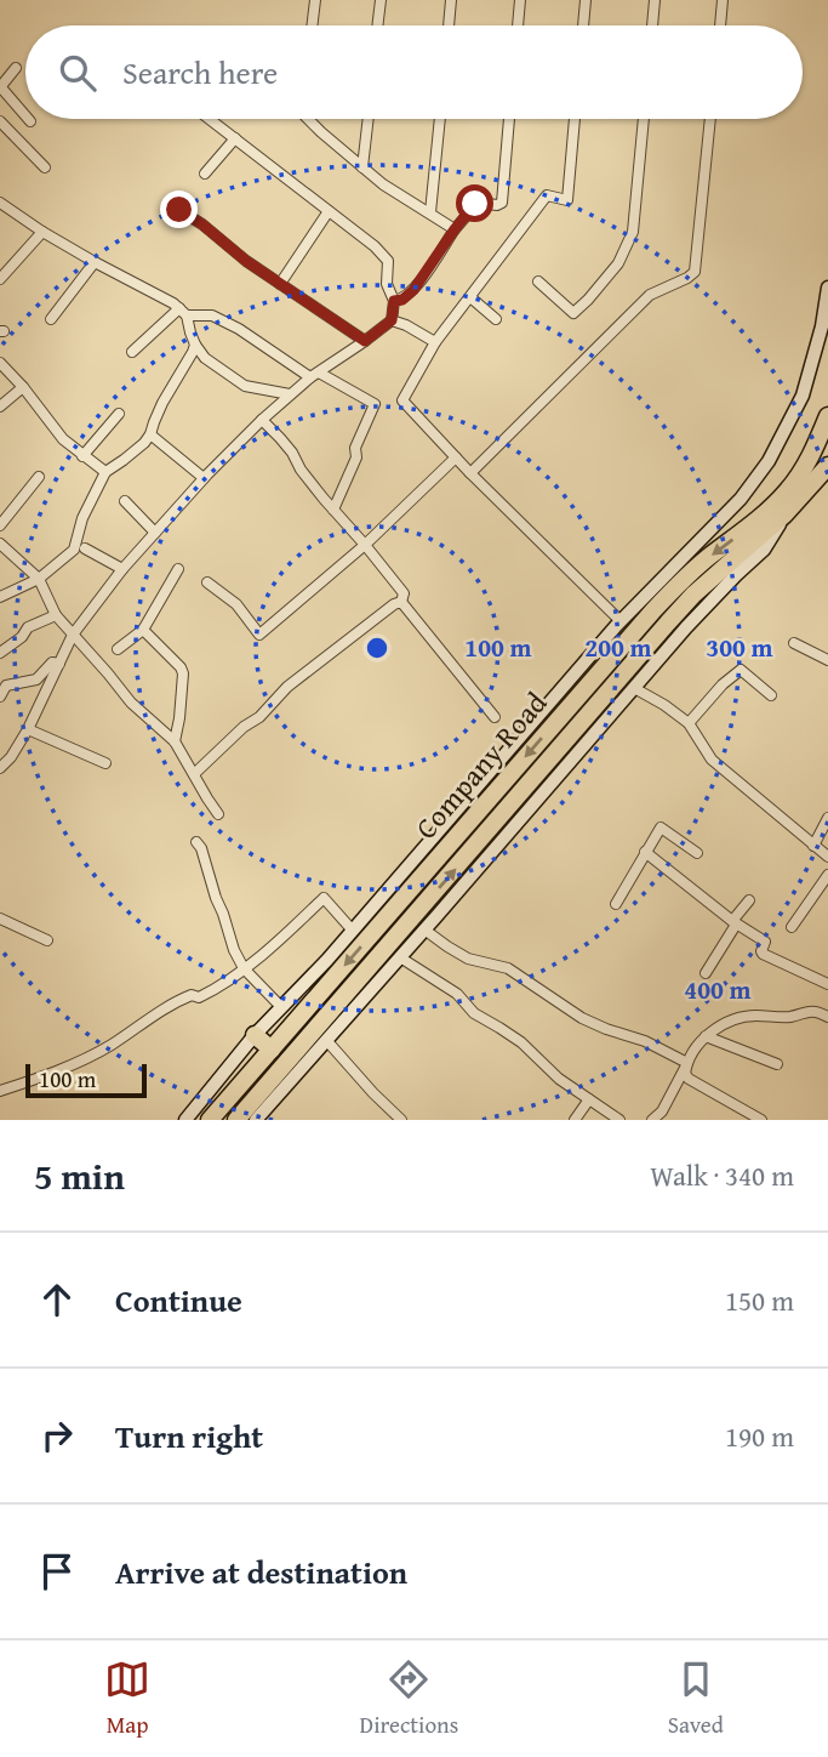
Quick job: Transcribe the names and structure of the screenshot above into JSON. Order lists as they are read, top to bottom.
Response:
{
  "streets": {
    "highway": ["Company Road"]
  },
  "scale_bar": "100 m",
  "page": {
    "search": "Search here",
    "scale": "100 m",
    "heading": ["5 min", "Walk · 340 m"],
    "list": [
      ["Continue", "150 m"],
      ["Turn right", "190 m"],
      "Arrive at destination"
    ],
    "nav": ["Map", "Directions", "Saved"]
  },
  "rings": [
    "100 m",
    "200 m",
    "300 m",
    "400 m"
  ]
}
